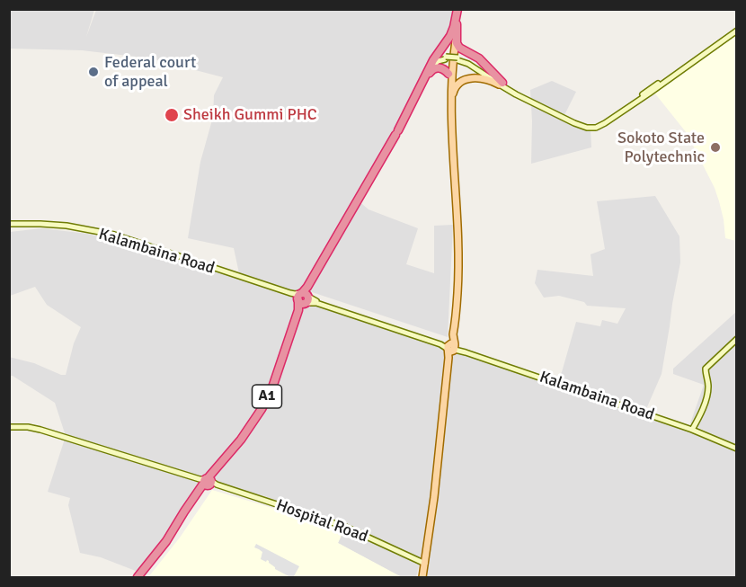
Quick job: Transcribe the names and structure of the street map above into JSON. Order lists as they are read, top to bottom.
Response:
{
  "streets": {
    "highway": ["A1"],
    "main road": ["Kalambaina Road", "Hospital Road"]
  },
  "crossings": [
    ["Kalambaina Road", "A1"],
    ["A1", "Hospital Road"]
  ],
  "places": ["Federal court of appeal", "Sheikh Gummi PHC", "Sokoto State Polytechnic"]
}
